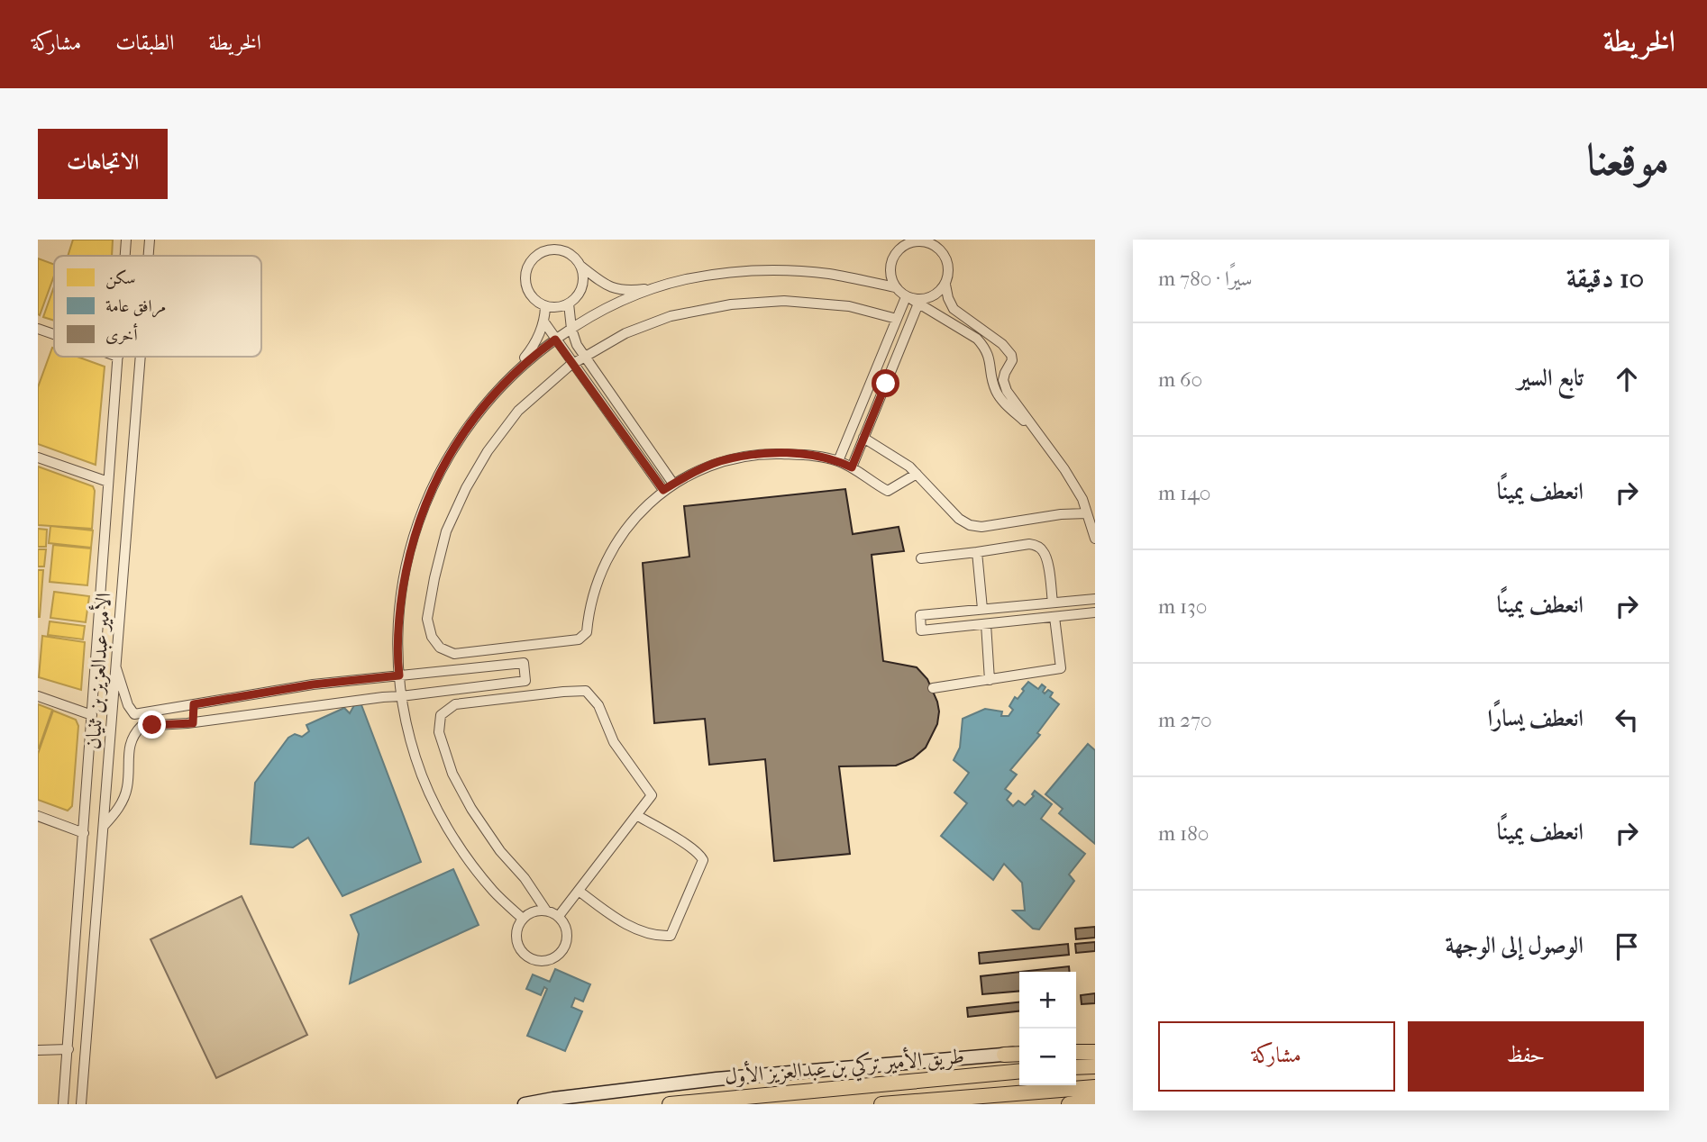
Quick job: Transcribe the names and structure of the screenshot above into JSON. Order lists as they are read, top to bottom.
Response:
{
  "streets": {
    "main road": ["طريق الأمير تركي بن عبدالعزيز الأول"],
    "street": ["الأمير عبدالعزيز بن ثنيان"]
  },
  "legend": ["سكن", "مرافق عامة", "أخرى"],
  "page": {
    "header": "الخريطة",
    "nav": ["الخريطة", "الطبقات", "مشاركة"],
    "title": "موقعنا",
    "buttons": [
      "الاتجاهات",
      ["حفظ", "مشاركة"]
    ],
    "heading": ["10 دقيقة", "سيرًا · 780 m"],
    "list": [
      ["تابع السير", "60 m"],
      ["انعطف يمينًا", "140 m"],
      ["انعطف يمينًا", "130 m"],
      ["انعطف يسارًا", "270 m"],
      ["انعطف يمينًا", "180 m"],
      "الوصول إلى الوجهة"
    ],
    "map_buttons": ["+", "−"]
  }
}
